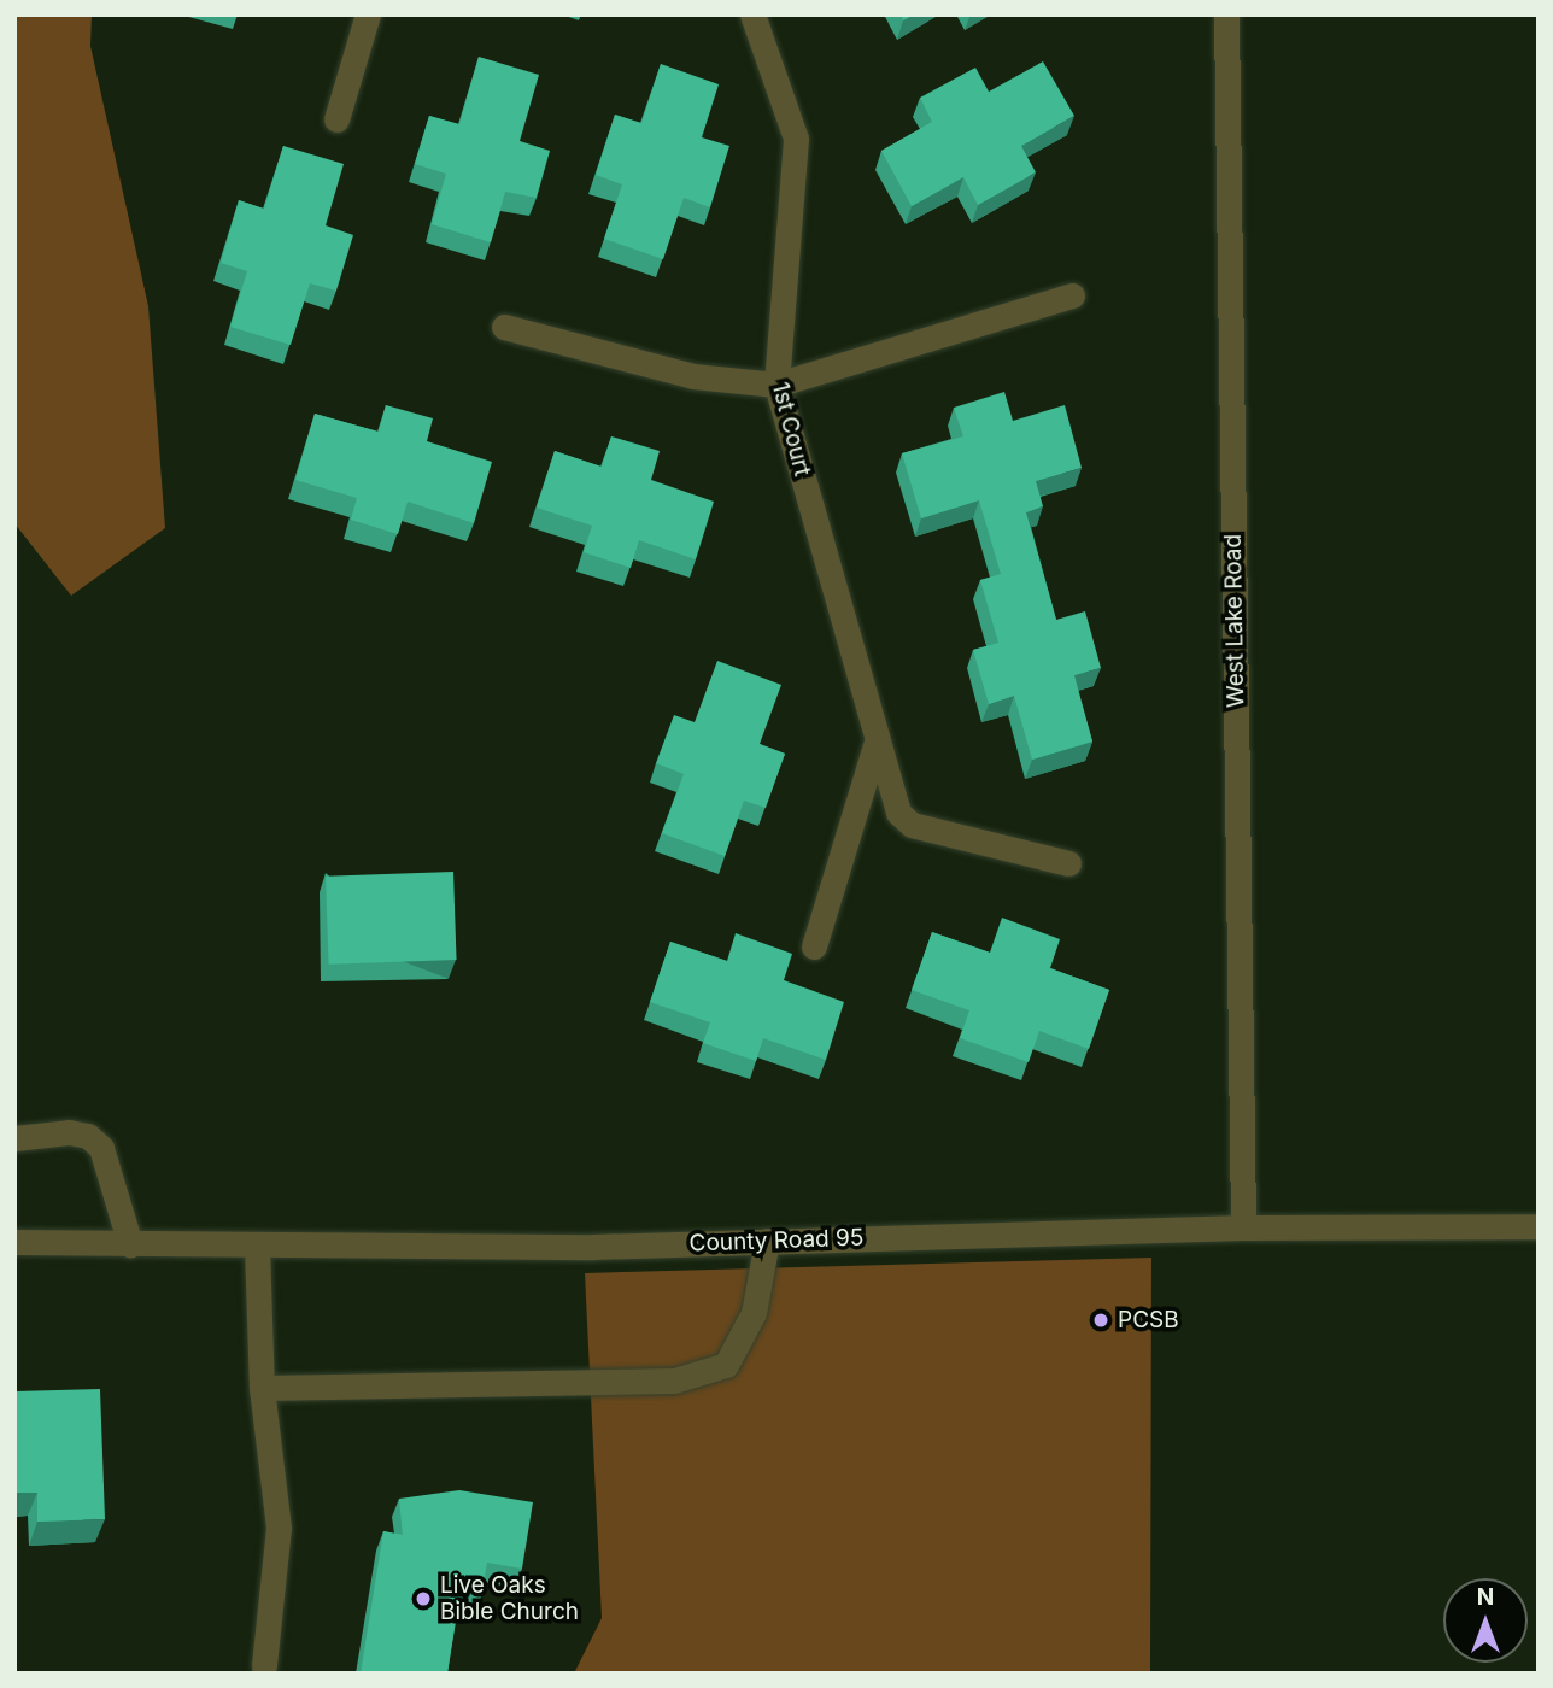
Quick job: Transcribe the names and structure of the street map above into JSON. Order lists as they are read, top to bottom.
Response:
{
  "streets": {
    "street": ["1st Court", "West Lake Road", "County Road 95"]
  },
  "crossings": [
    ["West Lake Road", "County Road 95"]
  ],
  "places": ["PCSB", "Live Oaks Bible Church"],
  "north": "top"
}
